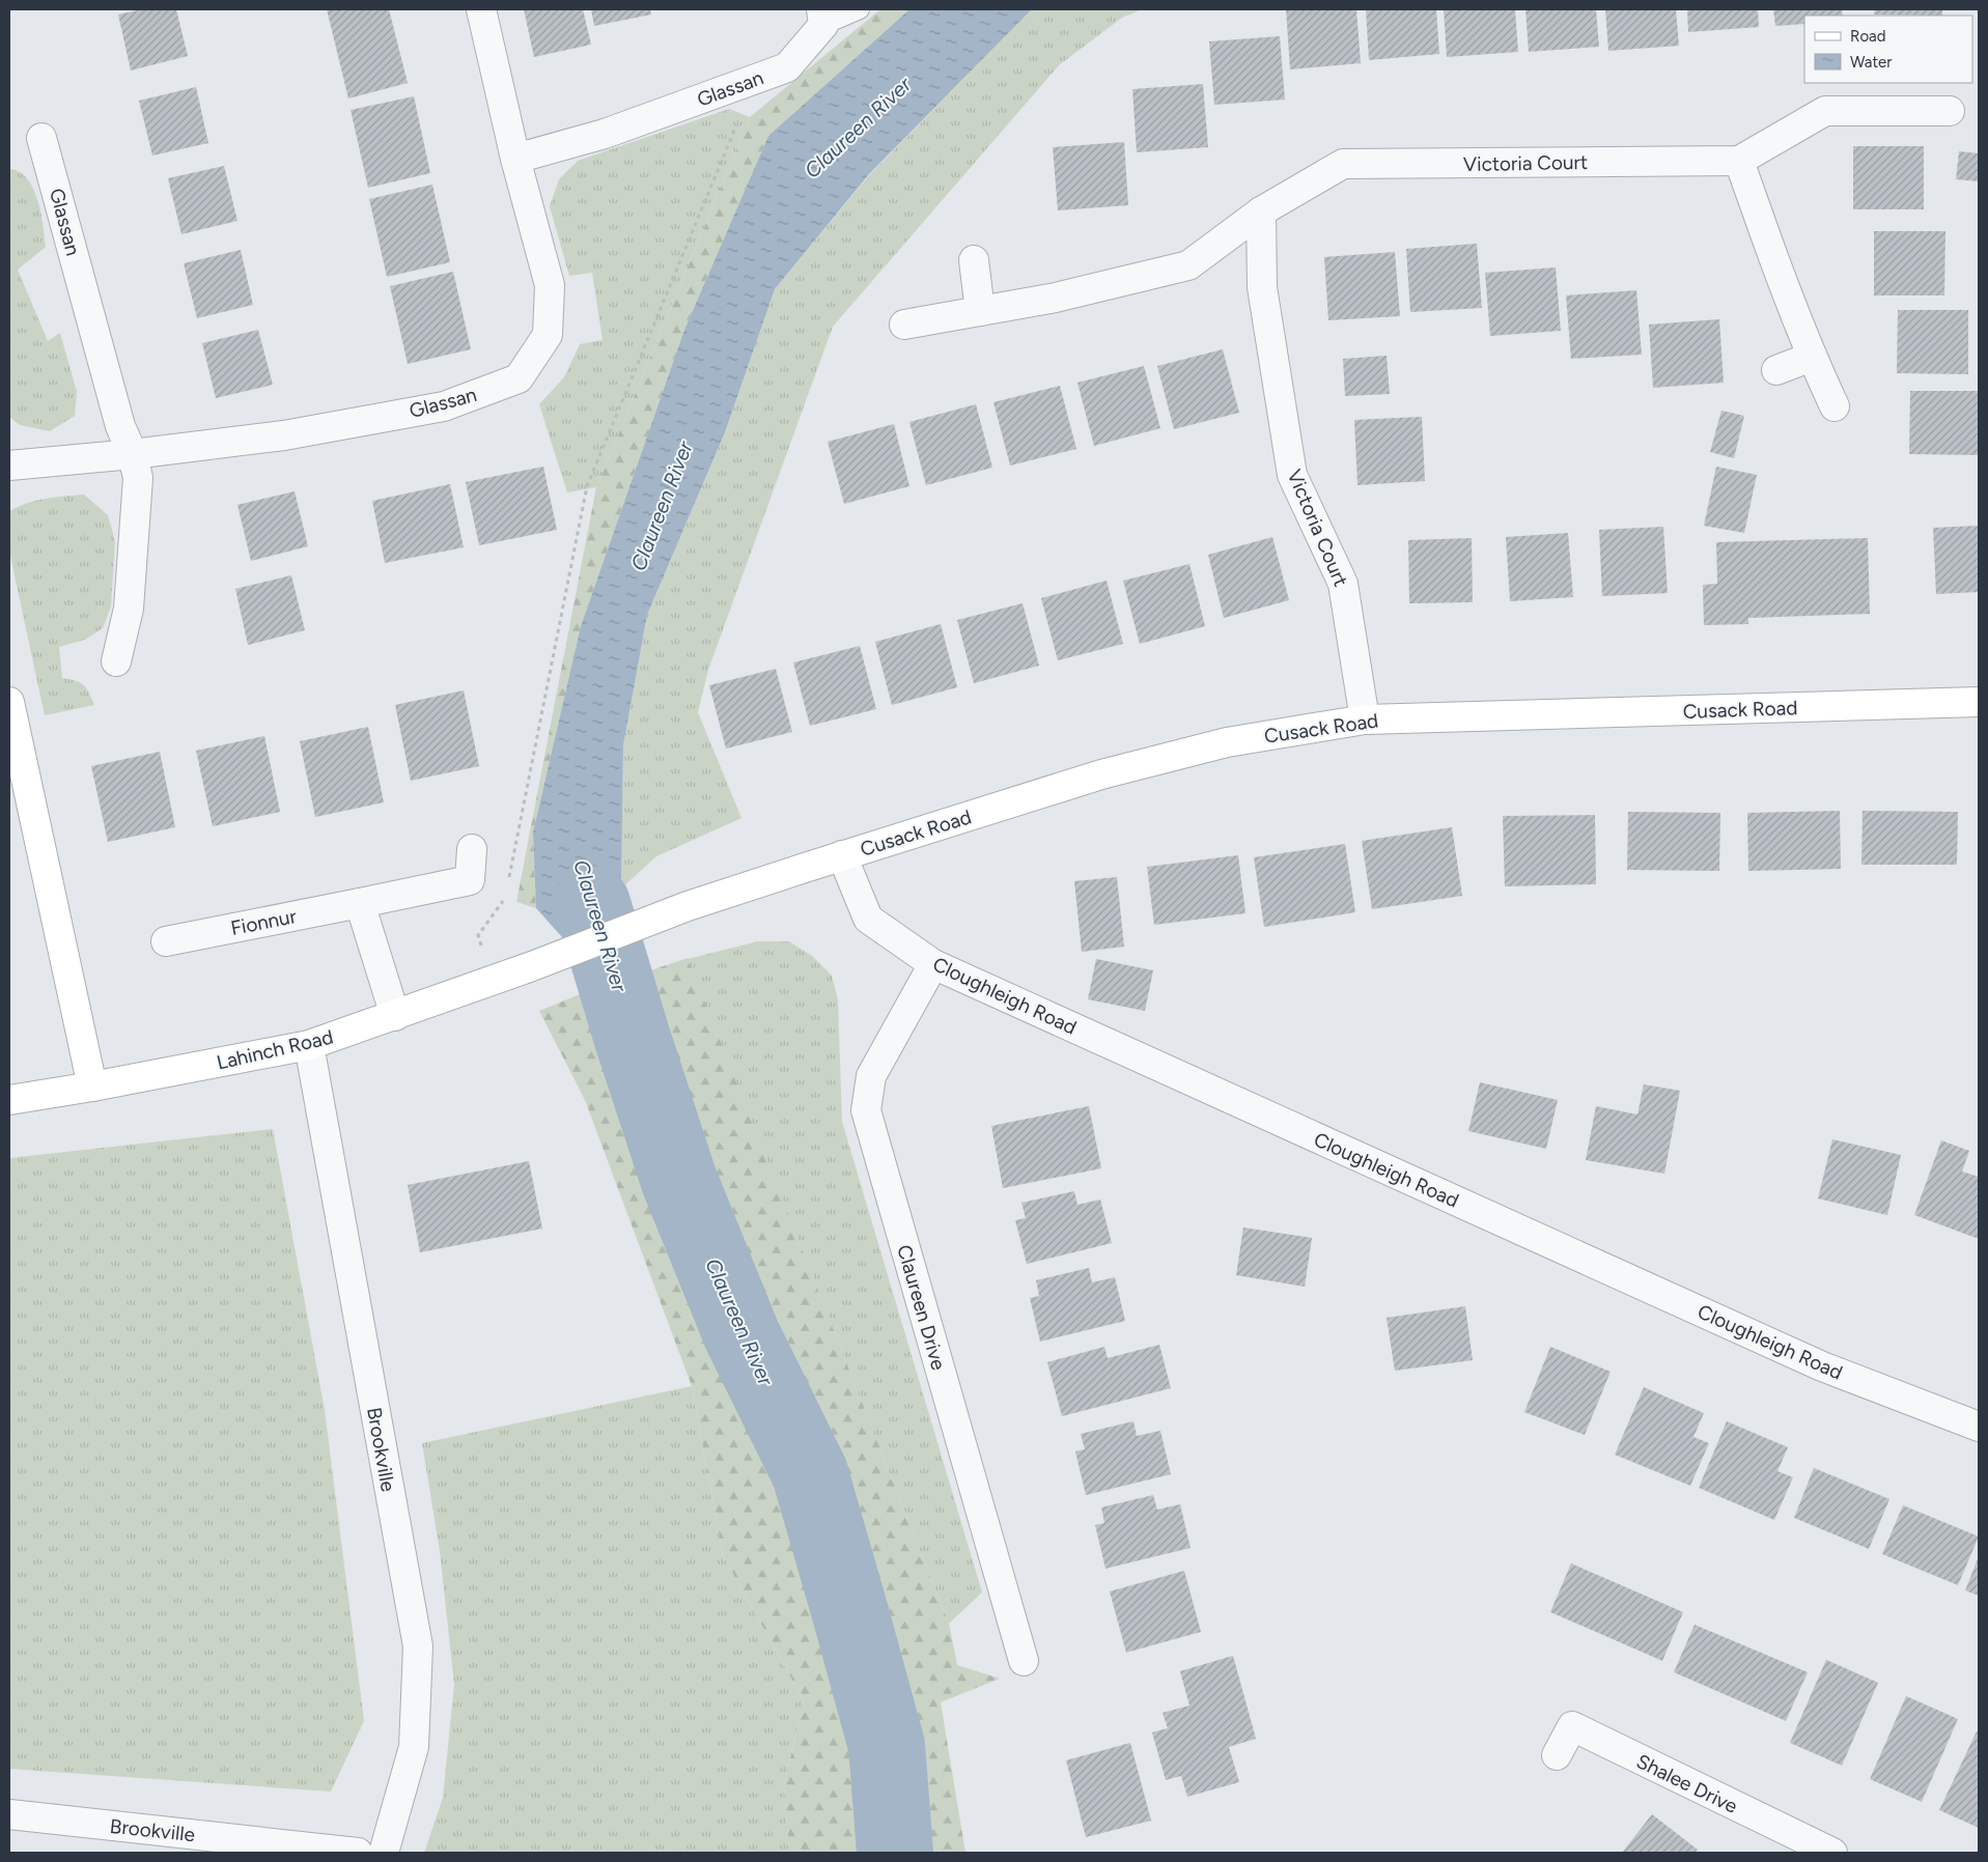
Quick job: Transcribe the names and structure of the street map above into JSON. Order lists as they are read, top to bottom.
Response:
{
  "streets": {
    "main road": ["Cusack Road", "Lahinch Road"],
    "street": [
      "Glassan",
      "Victoria Court",
      "Fionnur",
      "Cloughleigh Road",
      "Claureen Drive",
      "Brookville",
      "Shalee Drive"
    ]
  },
  "crossings": [
    ["Victoria Court", "Cusack Road"],
    ["Cusack Road", "Cloughleigh Road"],
    ["Cusack Road", "Lahinch Road"],
    ["Cloughleigh Road", "Claureen Drive"],
    ["Lahinch Road", "Brookville"]
  ],
  "water": ["Claureen River"],
  "legend": ["Road", "Water"]
}
